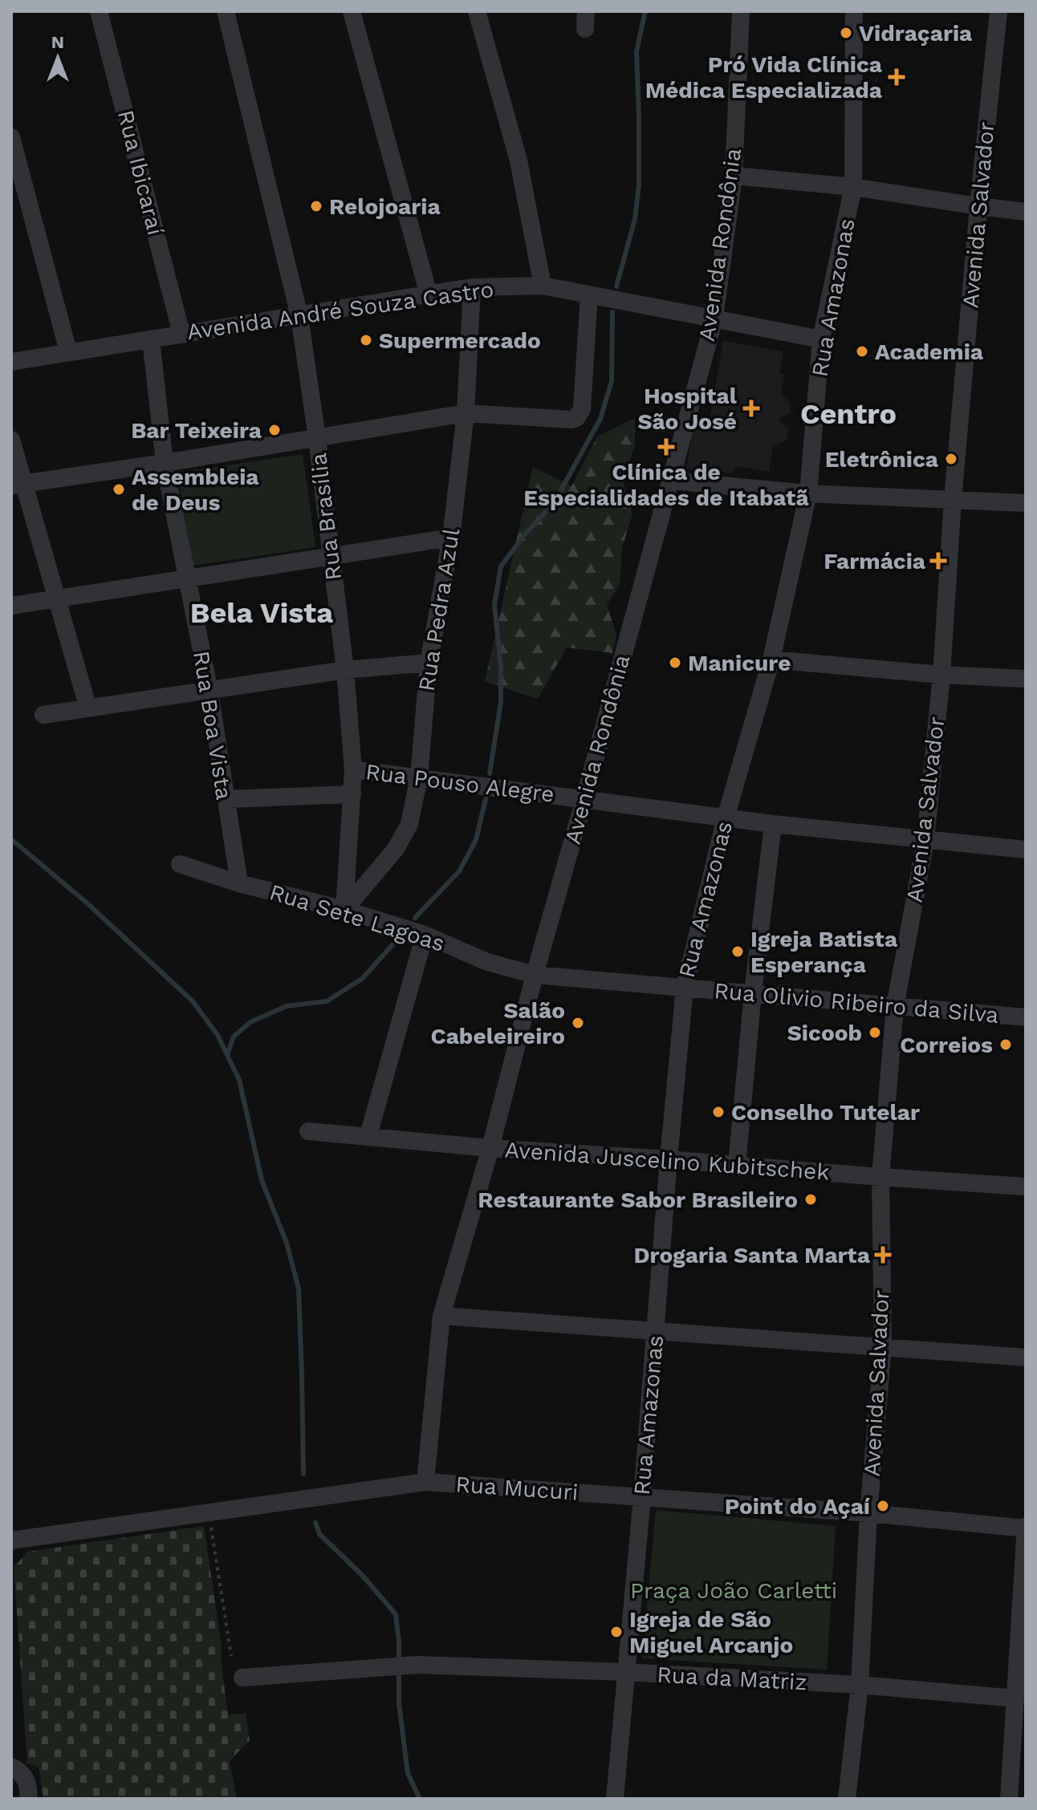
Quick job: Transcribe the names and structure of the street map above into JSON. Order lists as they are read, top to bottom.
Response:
{
  "streets": {
    "street": [
      "Rua Ibicaraí",
      "Avenida Salvador",
      "Avenida Rondônia",
      "Rua Amazonas",
      "Avenida André Souza Castro",
      "Rua Brasília",
      "Rua Pedra Azul",
      "Rua Boa Vista",
      "Rua Pouso Alegre",
      "Rua Sete Lagoas",
      "Rua Olivio Ribeiro da Silva",
      "Avenida Juscelino Kubitschek",
      "Rua Mucuri",
      "Rua da Matriz"
    ]
  },
  "crossings": [
    ["Rua Ibicaraí", "Avenida André Souza Castro"],
    ["Avenida Salvador", "Rua Pouso Alegre"],
    ["Avenida Salvador", "Rua Olivio Ribeiro da Silva"],
    ["Avenida Salvador", "Avenida Juscelino Kubitschek"],
    ["Avenida Salvador", "Rua Mucuri"],
    ["Avenida Salvador", "Rua da Matriz"],
    ["Avenida Rondônia", "Avenida André Souza Castro"],
    ["Avenida Rondônia", "Rua Pouso Alegre"],
    ["Avenida Rondônia", "Rua Sete Lagoas"],
    ["Avenida Rondônia", "Rua Olivio Ribeiro da Silva"],
    ["Avenida Rondônia", "Avenida Juscelino Kubitschek"],
    ["Avenida Rondônia", "Rua Mucuri"],
    ["Rua Amazonas", "Avenida André Souza Castro"],
    ["Rua Amazonas", "Rua Pouso Alegre"],
    ["Rua Amazonas", "Rua Olivio Ribeiro da Silva"],
    ["Rua Amazonas", "Avenida Juscelino Kubitschek"],
    ["Rua Amazonas", "Rua Mucuri"],
    ["Rua Amazonas", "Rua da Matriz"],
    ["Avenida André Souza Castro", "Rua Brasília"],
    ["Avenida André Souza Castro", "Rua Pedra Azul"],
    ["Avenida André Souza Castro", "Rua Boa Vista"],
    ["Rua Brasília", "Rua Pedra Azul"],
    ["Rua Brasília", "Rua Pouso Alegre"],
    ["Rua Brasília", "Rua Sete Lagoas"],
    ["Rua Pedra Azul", "Rua Pouso Alegre"],
    ["Rua Pedra Azul", "Rua Sete Lagoas"],
    ["Rua Boa Vista", "Rua Sete Lagoas"],
    ["Rua Sete Lagoas", "Rua Olivio Ribeiro da Silva"]
  ],
  "districts": ["Centro", "Bela Vista"],
  "parks": ["Praça João Carletti"],
  "places": {
    "other": [
      "Vidraçaria",
      "Relojoaria",
      "Supermercado",
      "Academia",
      "Bar Teixeira",
      "Eletrônica",
      "Assembleia de Deus",
      "Manicure",
      "Igreja Batista Esperança",
      "Salão Cabeleireiro",
      "Sicoob",
      "Correios",
      "Conselho Tutelar",
      "Restaurante Sabor Brasileiro",
      "Point do Açaí",
      "Igreja de São Miguel Arcanjo"
    ],
    "health": [
      "Pró Vida Clínica Médica Especializada",
      "Hospital São José",
      "Clínica de Especialidades de Itabatã",
      "Farmácia",
      "Drogaria Santa Marta"
    ]
  },
  "north": "top"
}
